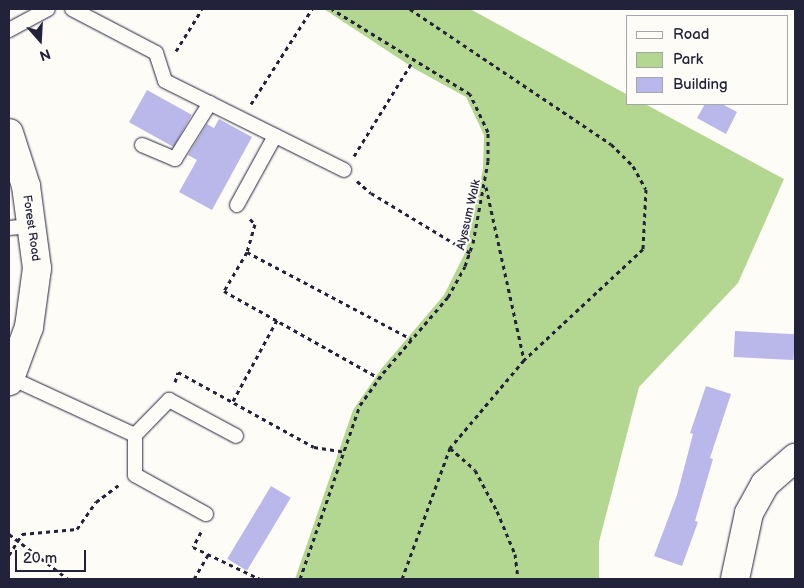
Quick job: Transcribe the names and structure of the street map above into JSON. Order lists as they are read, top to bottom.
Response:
{
  "streets": {
    "street": ["Forest Road"],
    "path": ["Alyssum Walk"]
  },
  "legend": ["Road", "Park", "Building"],
  "scale_bar": "20 m",
  "north": "bottom"
}
